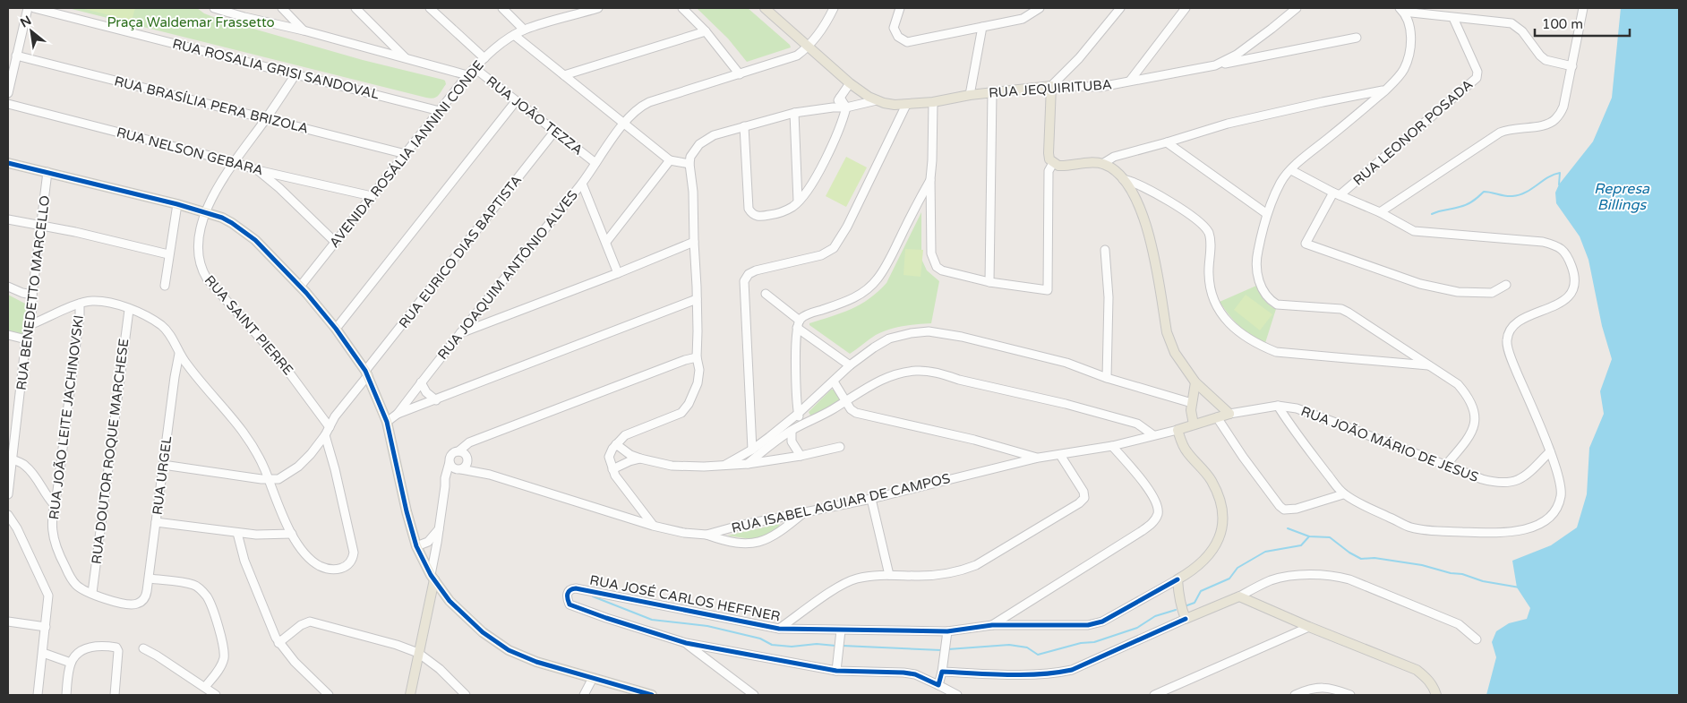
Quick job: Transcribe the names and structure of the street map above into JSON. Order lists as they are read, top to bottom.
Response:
{
  "streets": {
    "main road": [
      "RUA JEQUIRITUBA",
      "RUA JOÃO MÁRIO DE JESUS",
      "RUA ISABEL AGUIAR DE CAMPOS",
      "RUA JOSÉ CARLOS HEFFNER"
    ],
    "street": [
      "RUA ROSALIA GRISI SANDOVAL",
      "RUA BRASÍLIA PERA BRIZOLA",
      "RUA JOÃO TEZZA",
      "RUA LEONOR POSADA",
      "RUA NELSON GEBARA",
      "AVENIDA ROSÁLIA IANNINI CONDE",
      "RUA EURICO DIAS BAPTISTA",
      "RUA JOAQUIM ANTÔNIO ALVES",
      "RUA BENEDETTO MARCELLO",
      "RUA SAINT PIERRE",
      "RUA JOÃO LEITE JACHINOVSKI",
      "RUA DOUTOR ROQUE MARCHESE",
      "RUA URGEL"
    ]
  },
  "crossings": [
    ["RUA ROSALIA GRISI SANDOVAL", "AVENIDA ROSÁLIA IANNINI CONDE"],
    ["RUA ROSALIA GRISI SANDOVAL", "RUA SAINT PIERRE"],
    ["RUA JEQUIRITUBA", "RUA JOAQUIM ANTÔNIO ALVES"],
    ["RUA BRASÍLIA PERA BRIZOLA", "AVENIDA ROSÁLIA IANNINI CONDE"],
    ["RUA BRASÍLIA PERA BRIZOLA", "RUA SAINT PIERRE"],
    ["RUA JOÃO TEZZA", "AVENIDA ROSÁLIA IANNINI CONDE"],
    ["RUA JOÃO TEZZA", "RUA EURICO DIAS BAPTISTA"],
    ["RUA JOÃO TEZZA", "RUA JOAQUIM ANTÔNIO ALVES"],
    ["RUA NELSON GEBARA", "AVENIDA ROSÁLIA IANNINI CONDE"],
    ["RUA NELSON GEBARA", "RUA SAINT PIERRE"],
    ["RUA EURICO DIAS BAPTISTA", "RUA SAINT PIERRE"],
    ["RUA JOÃO LEITE JACHINOVSKI", "RUA DOUTOR ROQUE MARCHESE"],
    ["RUA JOÃO LEITE JACHINOVSKI", "RUA URGEL"],
    ["RUA JOÃO MÁRIO DE JESUS", "RUA ISABEL AGUIAR DE CAMPOS"],
    ["RUA ISABEL AGUIAR DE CAMPOS", "RUA JOSÉ CARLOS HEFFNER"]
  ],
  "water": ["Represa Billings"],
  "parks": ["Praça Waldemar Frassetto"],
  "scale_bar": "100 m",
  "north": "top left"
}
